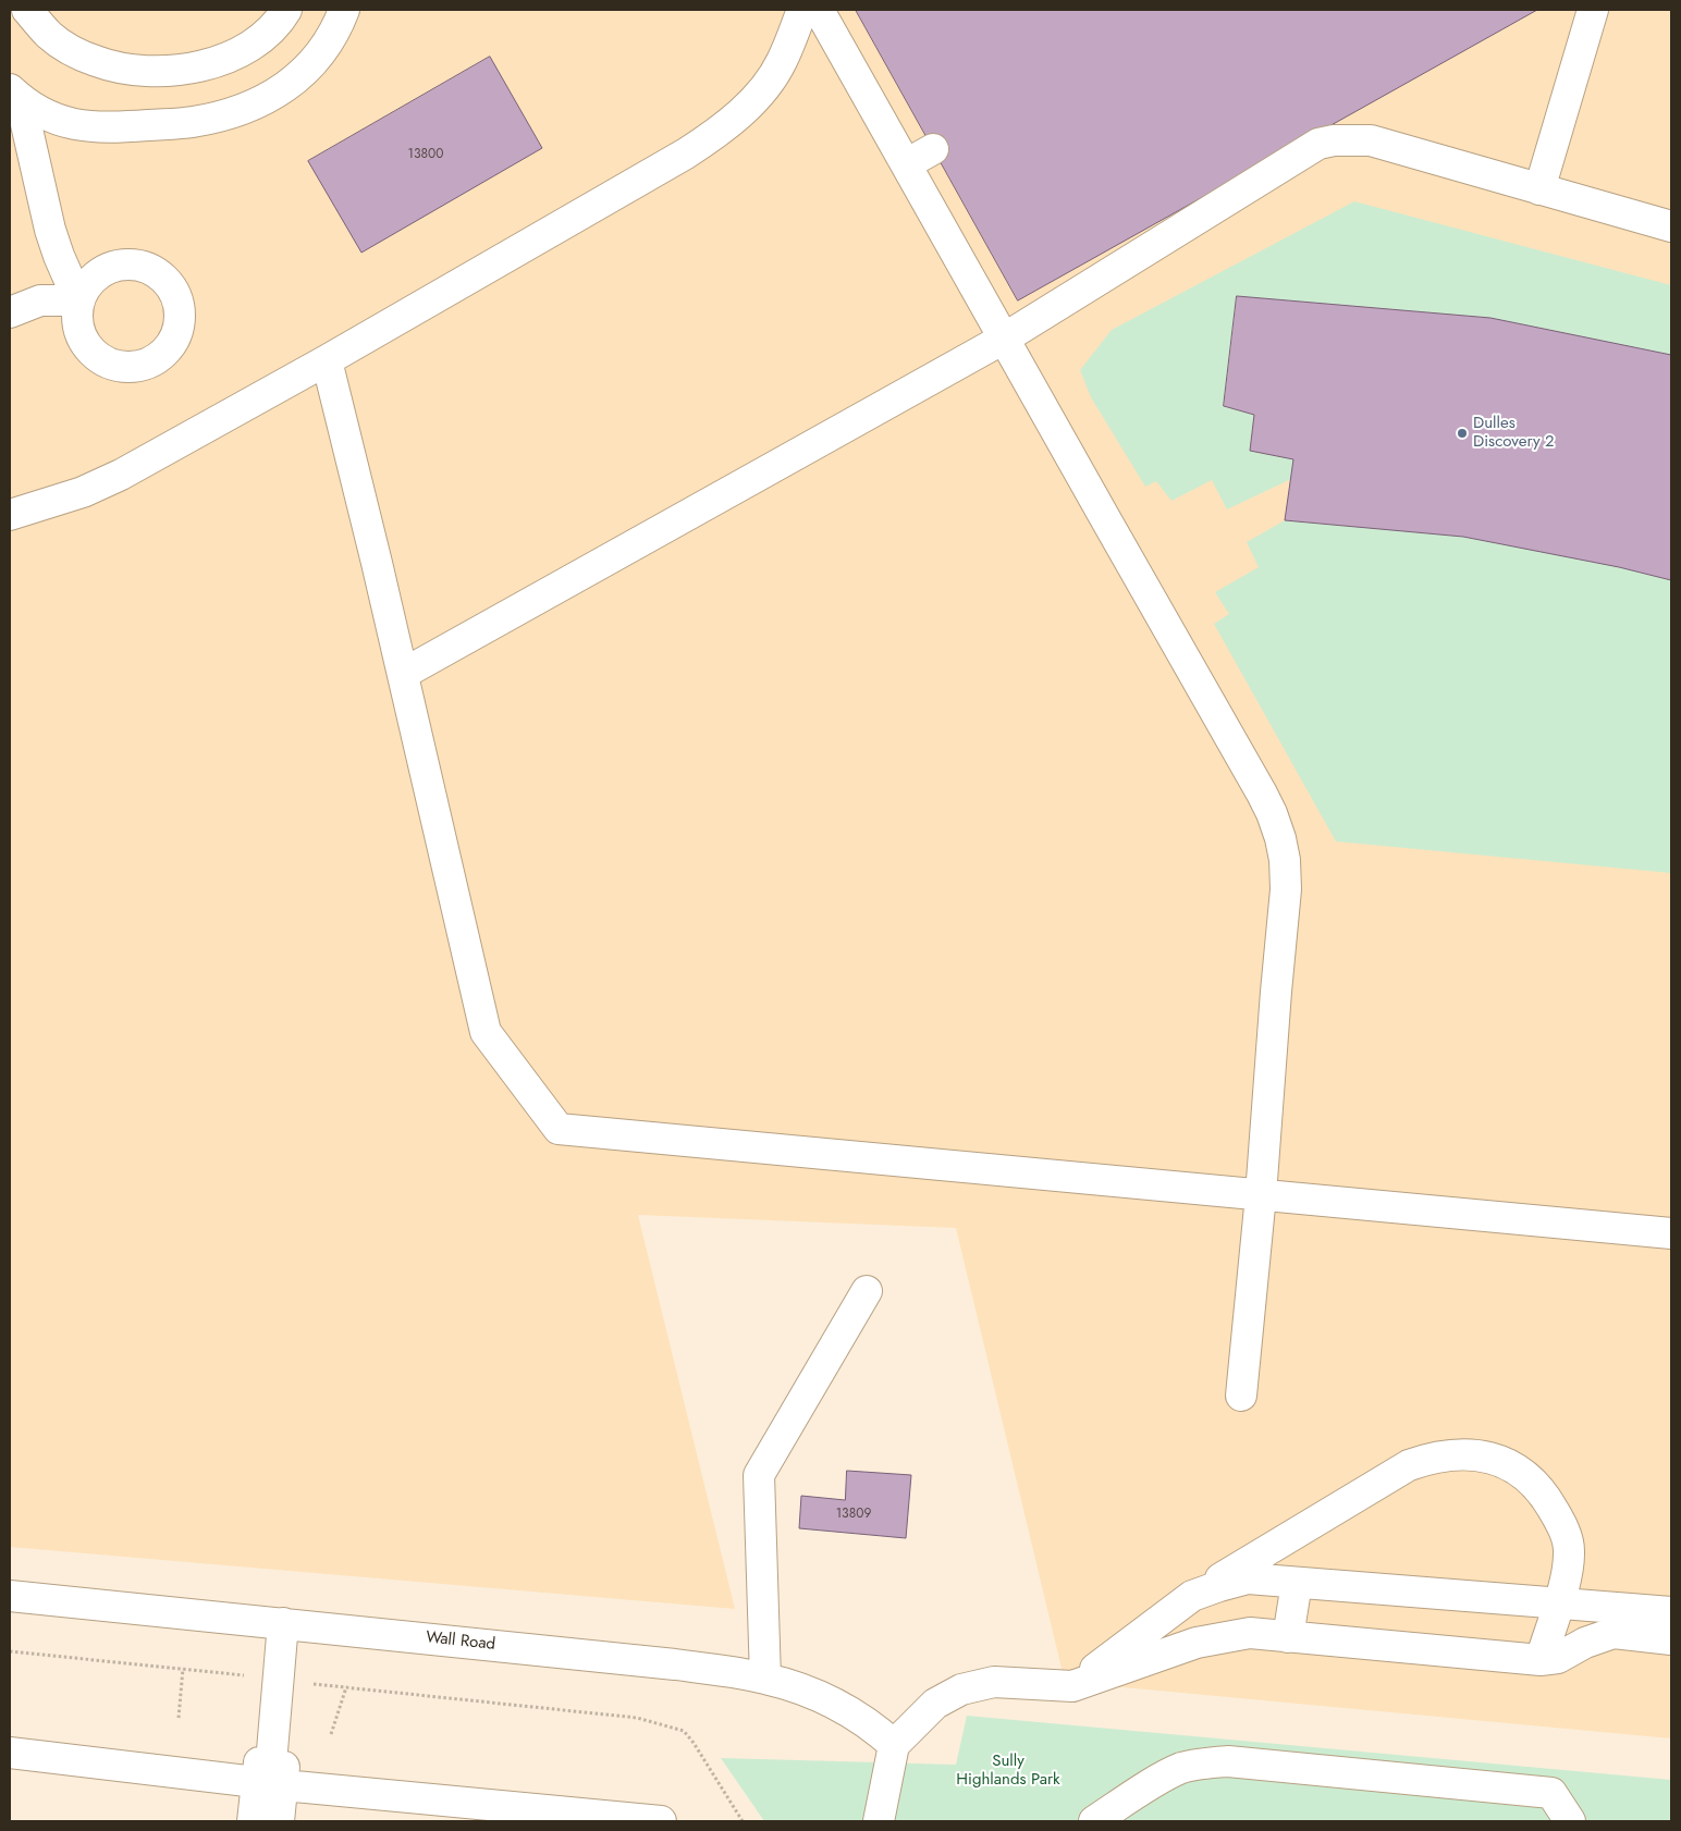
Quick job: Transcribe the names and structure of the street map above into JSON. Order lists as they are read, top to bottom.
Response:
{
  "streets": {
    "street": ["Wall Road"]
  },
  "parks": ["Sully Highlands Park"],
  "places": ["Dulles Discovery 2"],
  "house_numbers": ["13800", "13809"]
}
